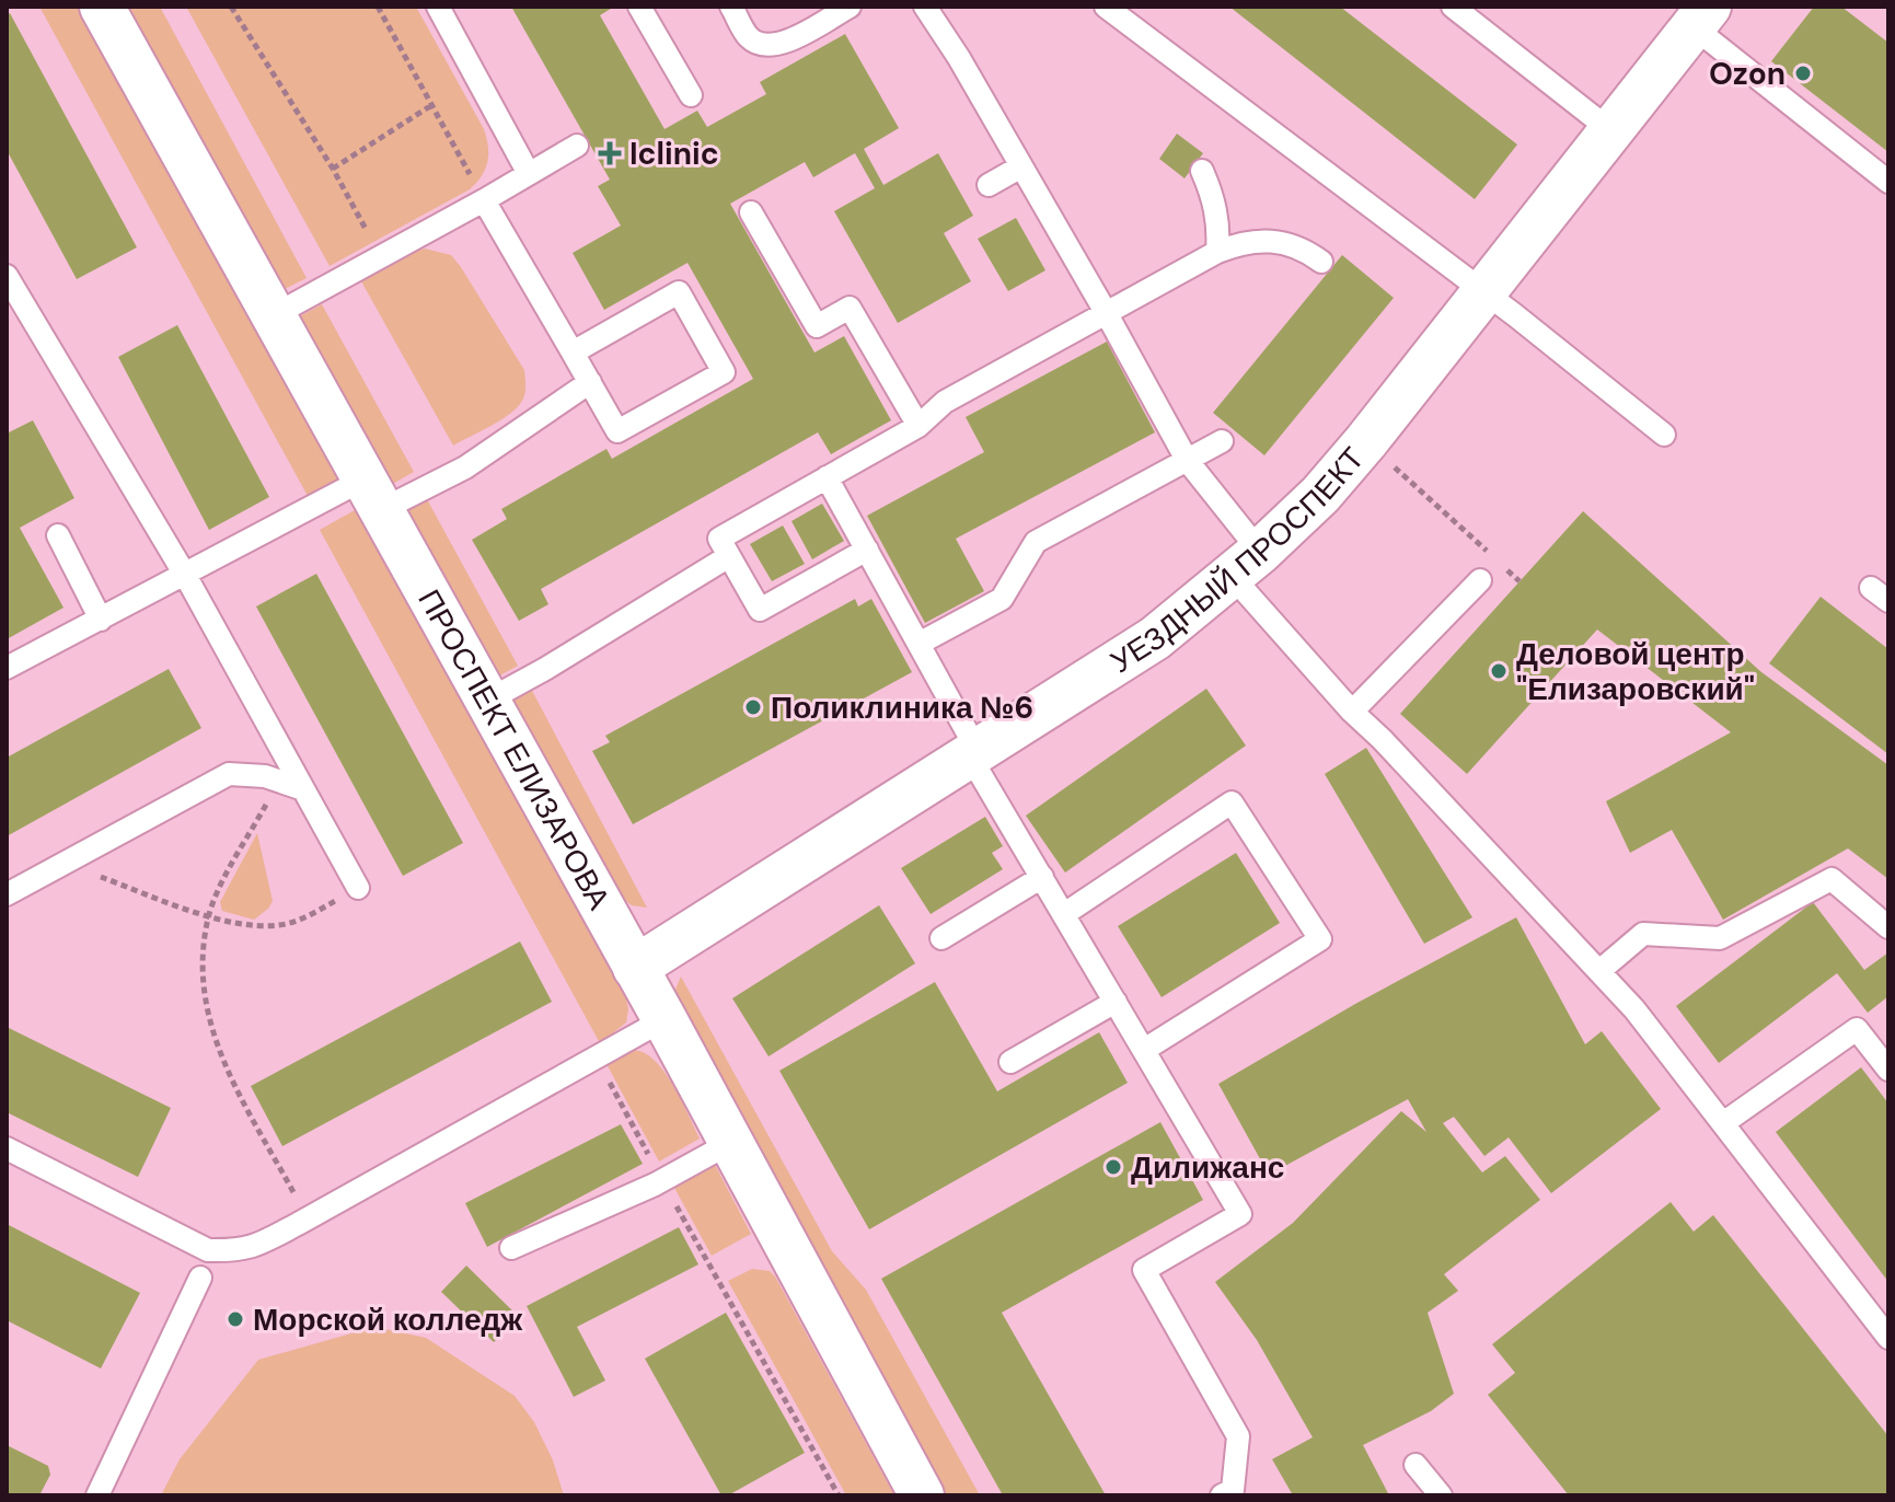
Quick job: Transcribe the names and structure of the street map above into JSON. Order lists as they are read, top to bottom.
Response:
{
  "streets": {
    "street": ["УЕЗДНЫЙ ПРОСПЕКТ", "ПРОСПЕКТ ЕЛИЗАРОВА"]
  },
  "crossings": [
    ["УЕЗДНЫЙ ПРОСПЕКТ", "ПРОСПЕКТ ЕЛИЗАРОВА"]
  ],
  "places": {
    "other": [
      "Ozon",
      "Деловой центр \"Елизаровский\"",
      "Поликлиника №6",
      "Дилижанс",
      "Морской колледж"
    ],
    "health": ["Iclinic"]
  }
}
